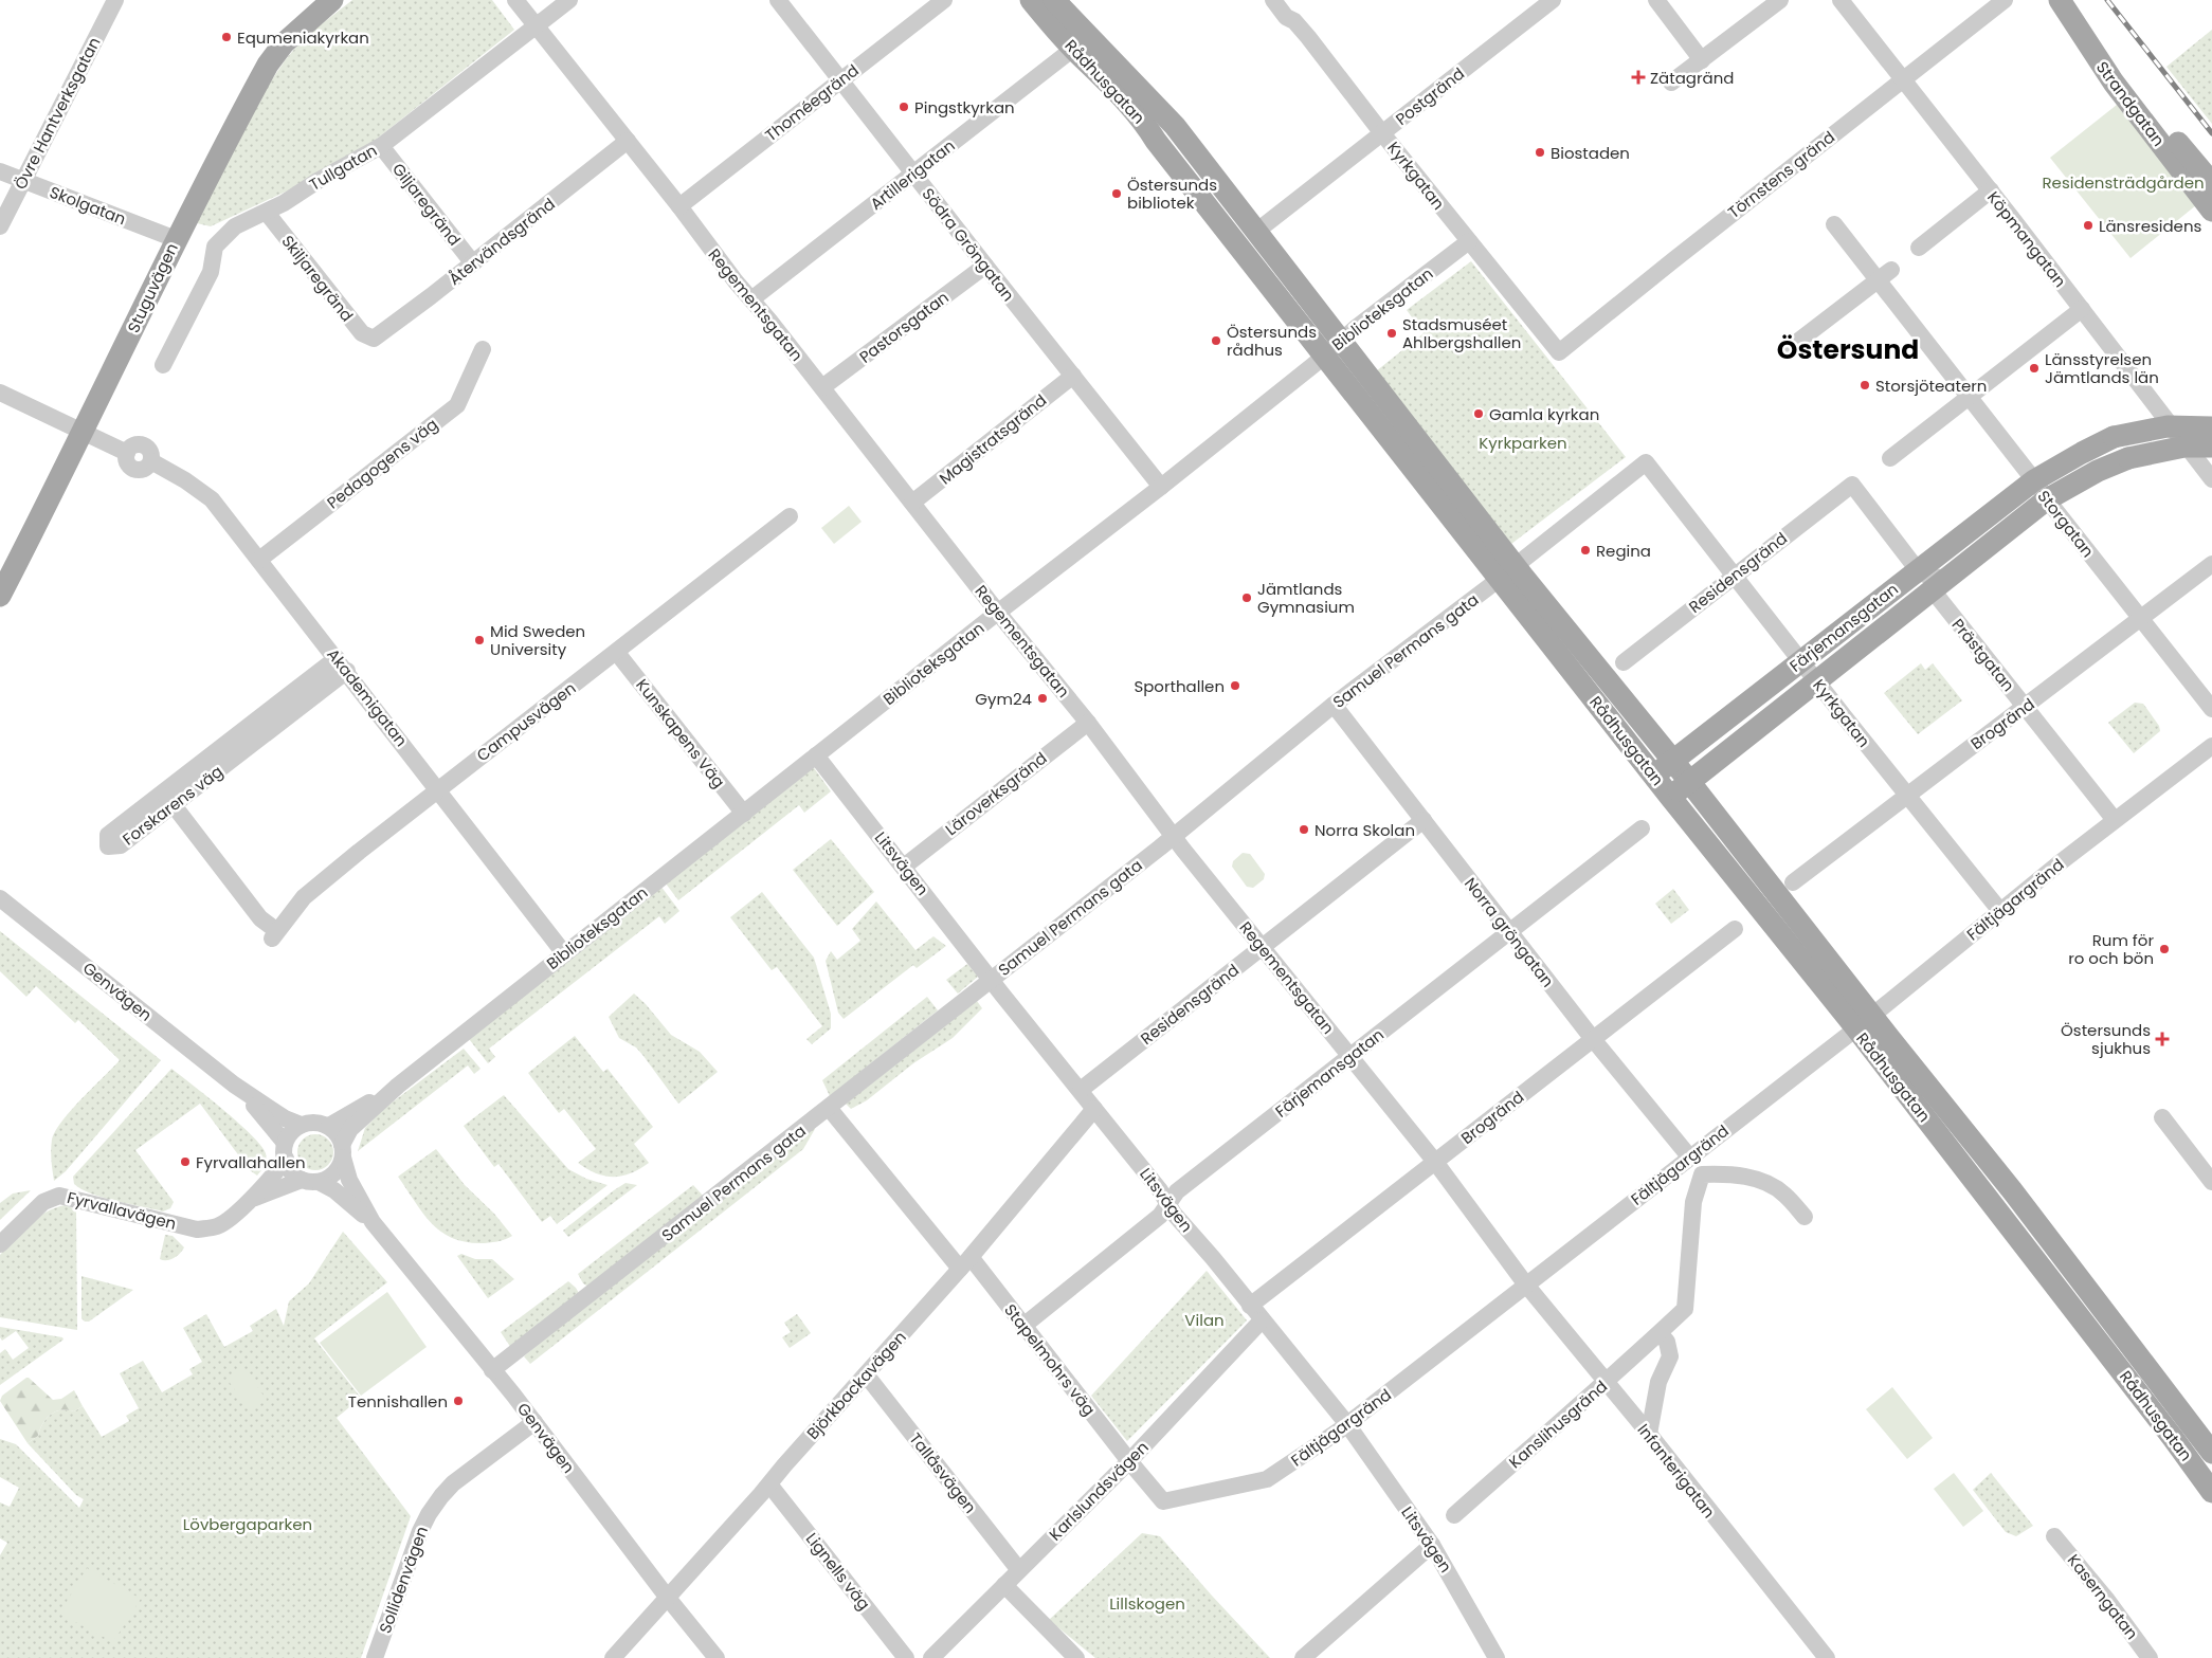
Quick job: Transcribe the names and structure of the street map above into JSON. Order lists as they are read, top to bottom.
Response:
{
  "streets": {
    "main road": [
      "Rådhusgatan",
      "Strandgatan",
      "Stuguvägen",
      "Färjemansgatan"
    ],
    "street": [
      "Postgränd",
      "Thoméegränd",
      "Övre Hantverksgatan",
      "Tullgatan",
      "Artillerigatan",
      "Törnstens gränd",
      "Kyrkgatan",
      "Giljaregränd",
      "Skolgatan",
      "Köpmangatan",
      "Återvändsgränd",
      "Södra Gröngatan",
      "Skiljaregränd",
      "Regementsgatan",
      "Biblioteksgatan",
      "Pastorsgatan",
      "Magistratsgränd",
      "Pedagogens väg",
      "Storgatan",
      "Residensgränd",
      "Samuel Permans gata",
      "Prästgatan",
      "Akademigatan",
      "Campusvägen",
      "Brogränd",
      "Kunskapens Väg",
      "Läroverksgränd",
      "Forskarens väg",
      "Litsvägen",
      "Fältjägargränd",
      "Norra gröngatan",
      "Genvägen",
      "Fyrvallavägen",
      "Stapelmohrs väg",
      "Björkbackavägen",
      "Kanslihusgränd",
      "Infanterigatan",
      "Tallåsvägen",
      "Karlslundsvägen",
      "Lignells väg",
      "Sollidenvägen",
      "Kaserngatan"
    ]
  },
  "crossings": [
    ["Rådhusgatan", "Postgränd"],
    ["Rådhusgatan", "Artillerigatan"],
    ["Rådhusgatan", "Biblioteksgatan"],
    ["Rådhusgatan", "Färjemansgatan"],
    ["Rådhusgatan", "Samuel Permans gata"],
    ["Rådhusgatan", "Fältjägargränd"],
    ["Postgränd", "Kyrkgatan"],
    ["Thoméegränd", "Södra Gröngatan"],
    ["Thoméegränd", "Regementsgatan"],
    ["Övre Hantverksgatan", "Skolgatan"],
    ["Tullgatan", "Giljaregränd"],
    ["Tullgatan", "Skiljaregränd"],
    ["Tullgatan", "Regementsgatan"],
    ["Artillerigatan", "Södra Gröngatan"],
    ["Artillerigatan", "Regementsgatan"],
    ["Törnstens gränd", "Kyrkgatan"],
    ["Törnstens gränd", "Köpmangatan"],
    ["Kyrkgatan", "Biblioteksgatan"],
    ["Kyrkgatan", "Residensgränd"],
    ["Kyrkgatan", "Färjemansgatan"],
    ["Kyrkgatan", "Samuel Permans gata"],
    ["Kyrkgatan", "Brogränd"],
    ["Kyrkgatan", "Fältjägargränd"],
    ["Giljaregränd", "Återvändsgränd"],
    ["Skolgatan", "Stuguvägen"],
    ["Återvändsgränd", "Skiljaregränd"],
    ["Återvändsgränd", "Regementsgatan"],
    ["Södra Gröngatan", "Biblioteksgatan"],
    ["Södra Gröngatan", "Pastorsgatan"],
    ["Södra Gröngatan", "Magistratsgränd"],
    ["Stuguvägen", "Akademigatan"],
    ["Regementsgatan", "Biblioteksgatan"],
    ["Regementsgatan", "Pastorsgatan"],
    ["Regementsgatan", "Magistratsgränd"],
    ["Regementsgatan", "Residensgränd"],
    ["Regementsgatan", "Färjemansgatan"],
    ["Regementsgatan", "Samuel Permans gata"],
    ["Regementsgatan", "Brogränd"],
    ["Regementsgatan", "Läroverksgränd"],
    ["Regementsgatan", "Fältjägargränd"],
    ["Regementsgatan", "Infanterigatan"],
    ["Biblioteksgatan", "Akademigatan"],
    ["Biblioteksgatan", "Kunskapens Väg"],
    ["Biblioteksgatan", "Litsvägen"],
    ["Biblioteksgatan", "Genvägen"],
    ["Biblioteksgatan", "Fyrvallavägen"],
    ["Pedagogens väg", "Akademigatan"],
    ["Storgatan", "Färjemansgatan"],
    ["Storgatan", "Brogränd"],
    ["Residensgränd", "Färjemansgatan"],
    ["Residensgränd", "Litsvägen"],
    ["Residensgränd", "Norra gröngatan"],
    ["Färjemansgatan", "Prästgatan"],
    ["Färjemansgatan", "Litsvägen"],
    ["Färjemansgatan", "Norra gröngatan"],
    ["Färjemansgatan", "Stapelmohrs väg"],
    ["Samuel Permans gata", "Litsvägen"],
    ["Samuel Permans gata", "Norra gröngatan"],
    ["Samuel Permans gata", "Genvägen"],
    ["Samuel Permans gata", "Stapelmohrs väg"],
    ["Prästgatan", "Brogränd"],
    ["Prästgatan", "Fältjägargränd"],
    ["Akademigatan", "Campusvägen"],
    ["Akademigatan", "Forskarens väg"],
    ["Campusvägen", "Kunskapens Väg"],
    ["Campusvägen", "Forskarens väg"],
    ["Brogränd", "Litsvägen"],
    ["Brogränd", "Norra gröngatan"],
    ["Läroverksgränd", "Litsvägen"],
    ["Litsvägen", "Fältjägargränd"],
    ["Litsvägen", "Björkbackavägen"],
    ["Litsvägen", "Karlslundsvägen"],
    ["Fältjägargränd", "Norra gröngatan"],
    ["Fältjägargränd", "Stapelmohrs väg"],
    ["Fältjägargränd", "Infanterigatan"],
    ["Fältjägargränd", "Karlslundsvägen"],
    ["Genvägen", "Fyrvallavägen"],
    ["Genvägen", "Björkbackavägen"],
    ["Genvägen", "Sollidenvägen"],
    ["Stapelmohrs väg", "Björkbackavägen"],
    ["Stapelmohrs väg", "Karlslundsvägen"],
    ["Björkbackavägen", "Tallåsvägen"],
    ["Björkbackavägen", "Lignells väg"],
    ["Kanslihusgränd", "Infanterigatan"],
    ["Tallåsvägen", "Karlslundsvägen"]
  ],
  "districts": ["Östersund"],
  "parks": [
    "Residensträdgården",
    "Kyrkparken",
    "Vilan",
    "Lövbergaparken",
    "Lillskogen"
  ],
  "places": {
    "other": [
      "Equmeniakyrkan",
      "Pingstkyrkan",
      "Biostaden",
      "Östersunds bibliotek",
      "Länsresidens",
      "Stadsmuséet Ahlbergshallen",
      "Östersunds rådhus",
      "Länsstyrelsen Jämtlands län",
      "Storsjöteatern",
      "Gamla kyrkan",
      "Regina",
      "Jämtlands Gymnasium",
      "Mid Sweden University",
      "Sporthallen",
      "Gym24",
      "Norra Skolan",
      "Rum för ro och bön",
      "Fyrvallahallen",
      "Tennishallen"
    ],
    "health": ["Zätagränd", "Östersunds sjukhus"]
  }
}
